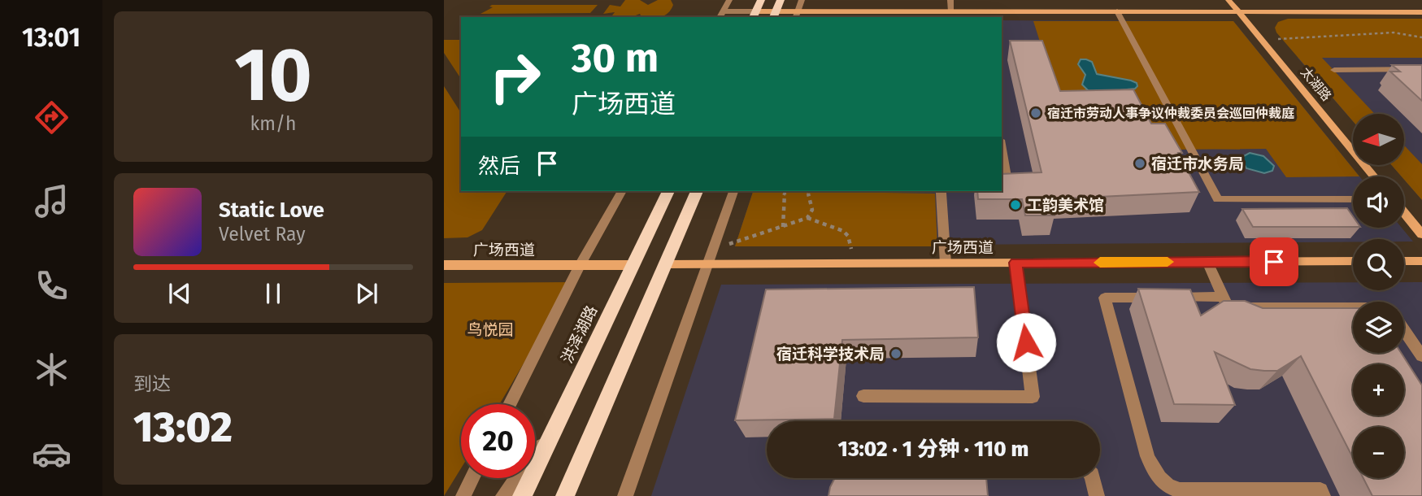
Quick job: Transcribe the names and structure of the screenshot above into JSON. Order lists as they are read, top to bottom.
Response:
{
  "streets": {
    "main road": ["洪泽湖路"],
    "street": ["太湖路", "广场西道"]
  },
  "crossings": [
    ["广场西道", "洪泽湖路"]
  ],
  "parks": ["鸟悦园"],
  "places": [
    "宿迁市劳动人事争议仲裁委员会巡回仲裁庭",
    "宿迁市水务局",
    "工韵美术馆",
    "宿迁科学技术局"
  ],
  "north": "left",
  "page": {
    "tabs": "13:01",
    "tile": [
      ["10", "km/h"],
      ["到达", "13:02"]
    ],
    "turn": ["30 m", "广场西道"],
    "map_buttons": ["+", "−"],
    "then": "然后",
    "song": ["Static Love", "Velvet Ray"],
    "limit": "20",
    "trip": "13:02 · 1 分钟 · 110 m"
  }
}
